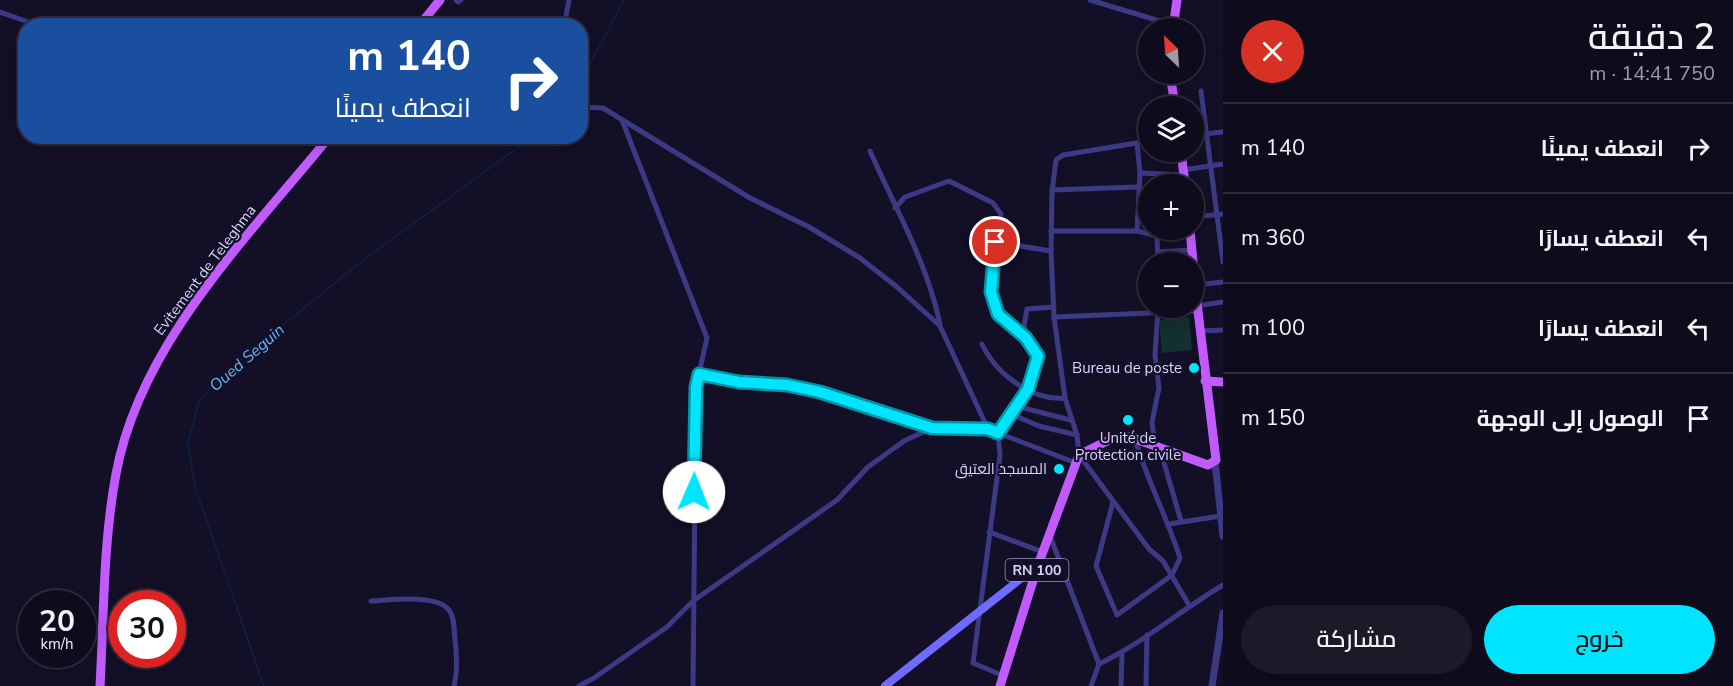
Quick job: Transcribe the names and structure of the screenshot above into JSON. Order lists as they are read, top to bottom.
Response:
{
  "streets": {
    "main road": ["Evitement de Teleghma", "RN 100"]
  },
  "water": ["Oued Seguin"],
  "places": ["Bureau de poste", "Unité de Protection civile", "المسجد العتيق"],
  "north": "top left",
  "page": {
    "heading": ["2 دقيقة", "750 m · 14:41"],
    "map_buttons": ["+", "−"],
    "turn": ["140 m", "انعطف يمينًا"],
    "list": [
      {
        "name": "انعطف يمينًا",
        "value": "140 m"
      },
      {
        "name": "انعطف يسارًا",
        "value": "360 m"
      },
      {
        "name": "انعطف يسارًا",
        "value": "100 m"
      },
      {
        "name": "الوصول إلى الوجهة",
        "value": "150 m"
      }
    ],
    "speed": "20 km/h",
    "limit": "30",
    "buttons": ["خروج", "مشاركة"]
  }
}
